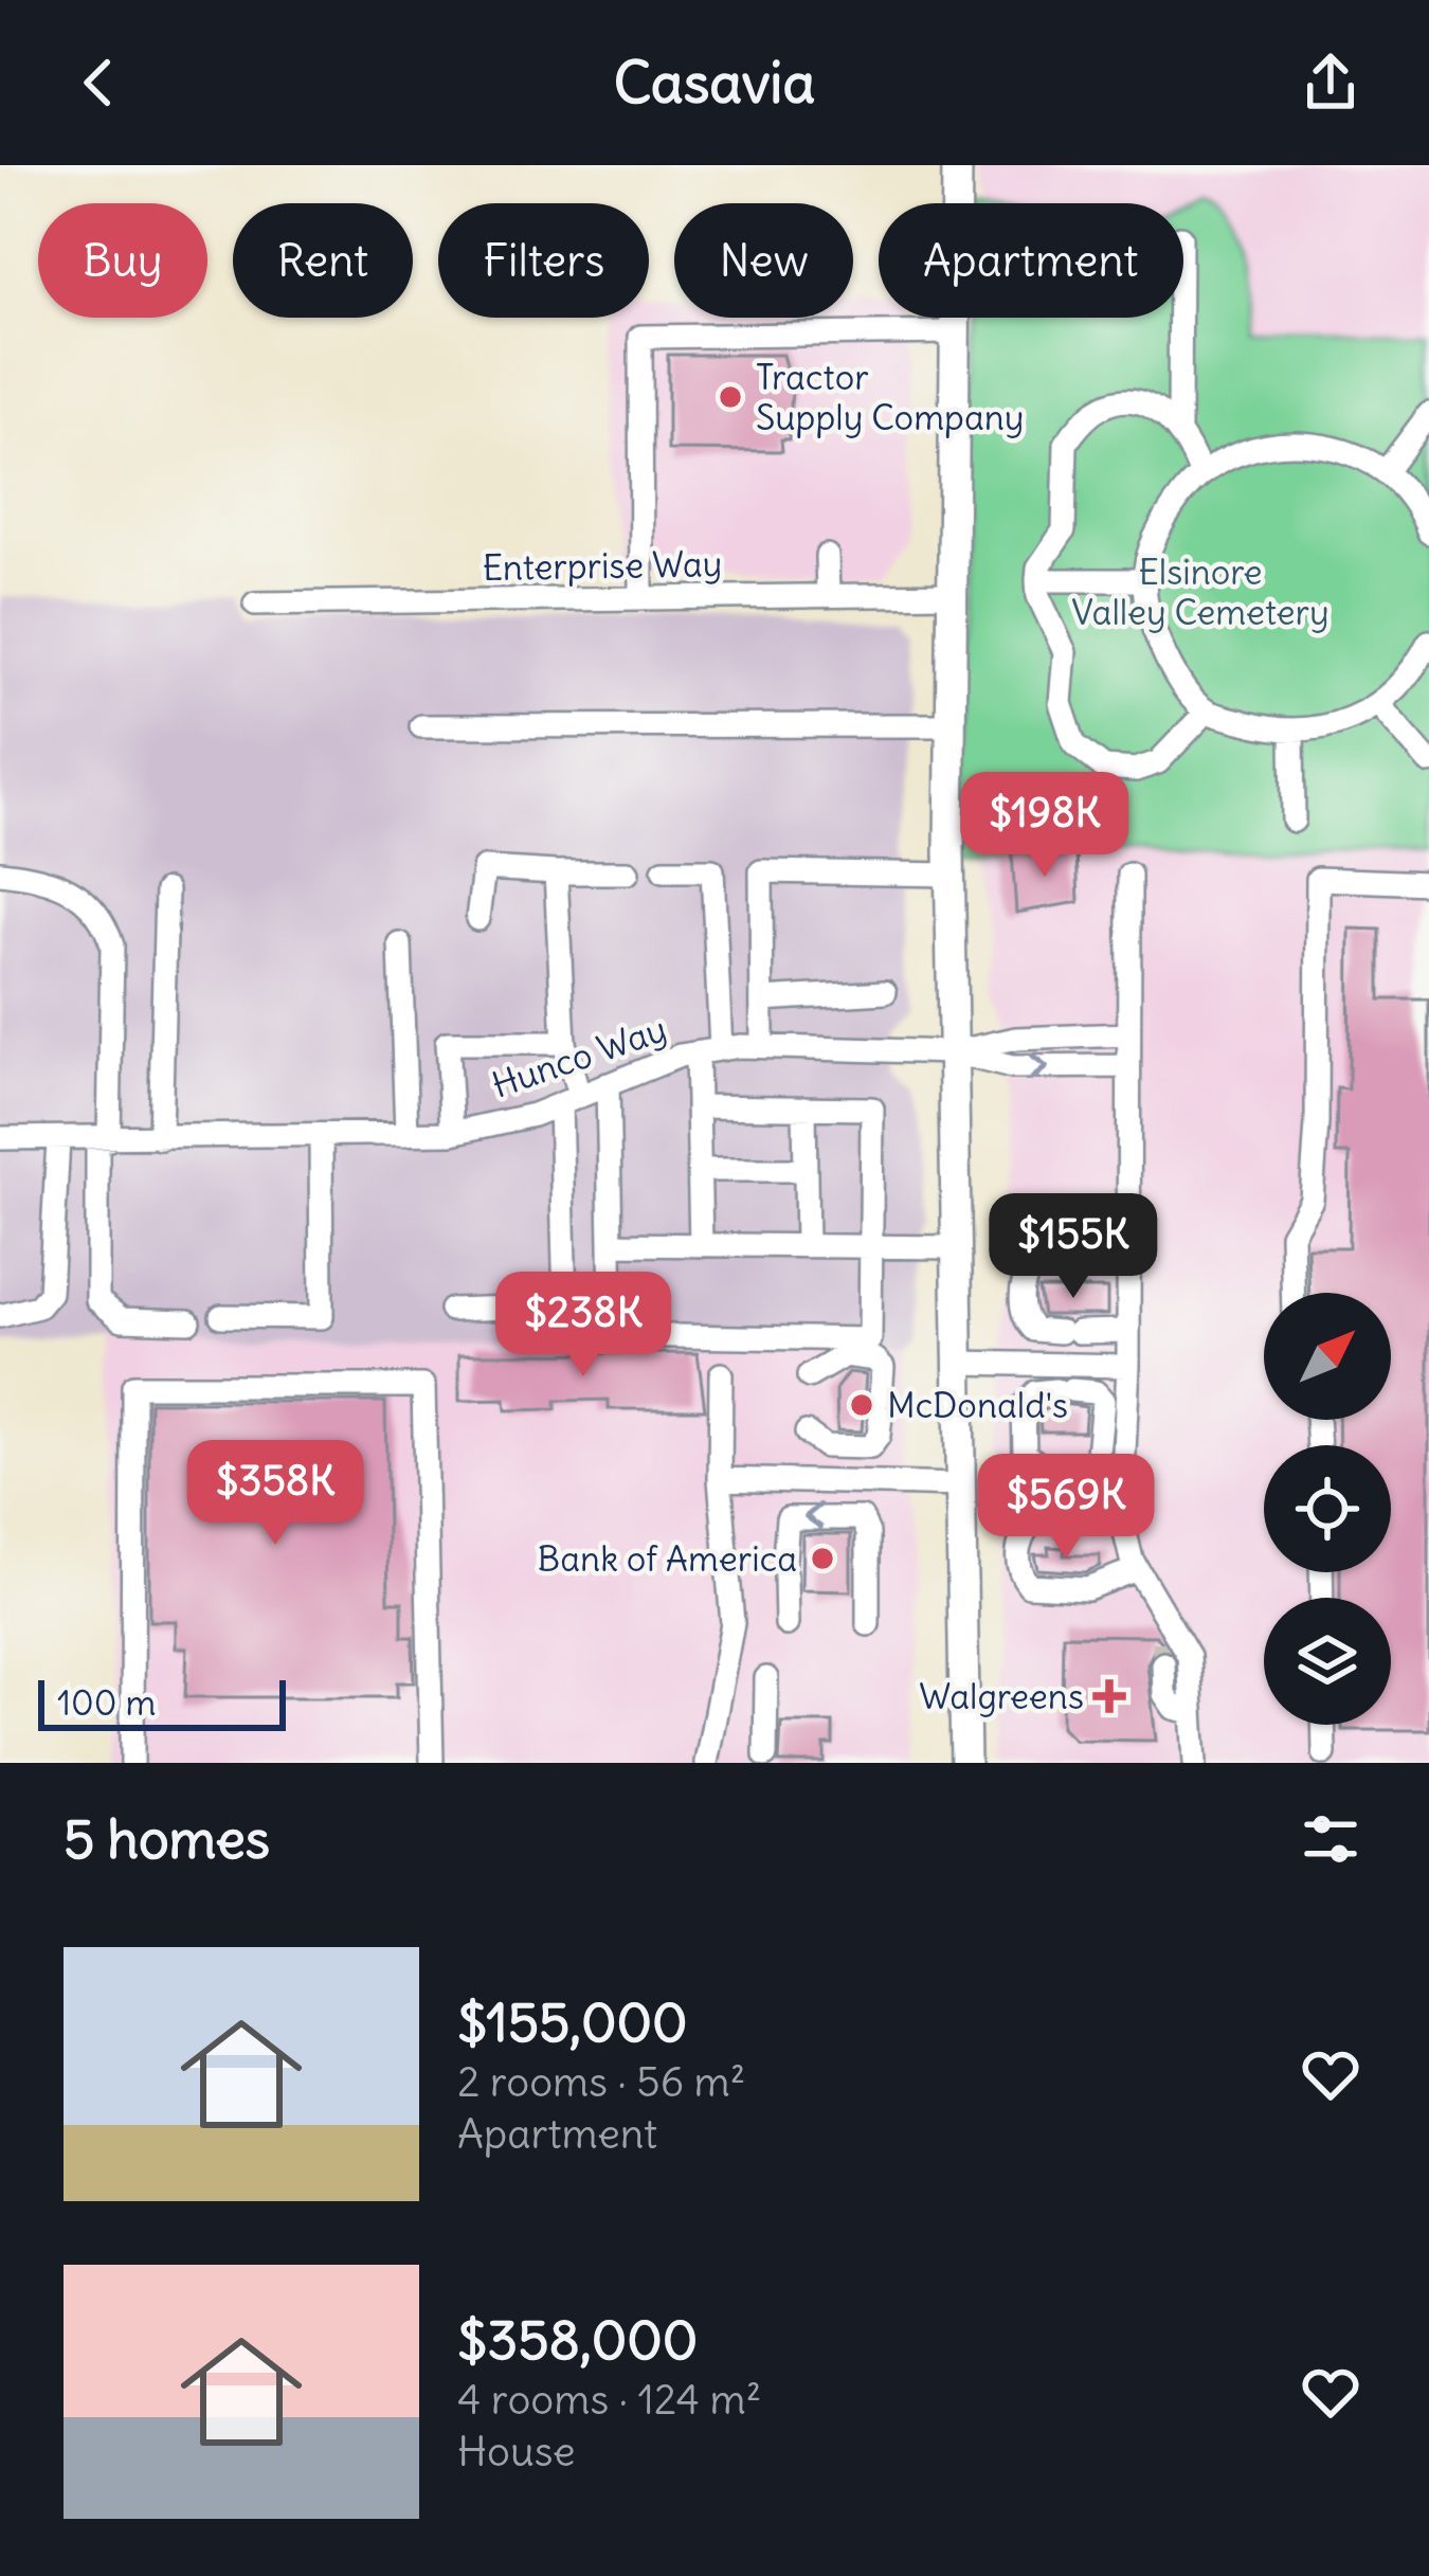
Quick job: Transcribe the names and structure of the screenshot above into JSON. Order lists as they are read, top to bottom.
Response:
{
  "streets": {
    "lane": ["Enterprise Way", "Hunco Way"]
  },
  "parks": ["Elsinore Valley Cemetery"],
  "places": {
    "other": ["Tractor Supply Company", "McDonald's", "Bank of America"],
    "health": ["Walgreens"]
  },
  "scale_bar": "100 m",
  "north": "top right",
  "page": {
    "header": "Casavia",
    "chip": [
      "Buy",
      "Rent",
      "Filters",
      "New",
      "Apartment"
    ],
    "price": [
      "$198K",
      "$155K",
      "$238K",
      "$358K",
      "$569K"
    ],
    "scale": "100 m",
    "heading": "5 homes",
    "list": [
      {
        "name": "$155,000",
        "note": "2 rooms · 56 m² · Apartment"
      },
      {
        "name": "$358,000",
        "note": "4 rooms · 124 m² · House"
      }
    ]
  }
}
